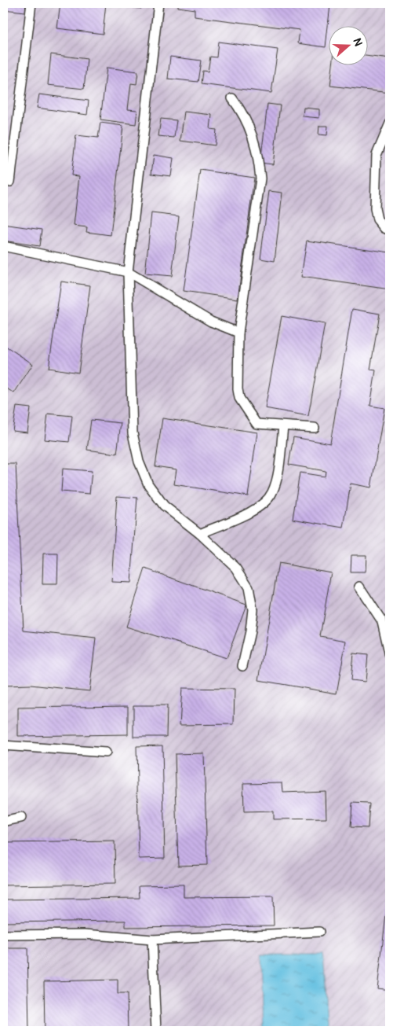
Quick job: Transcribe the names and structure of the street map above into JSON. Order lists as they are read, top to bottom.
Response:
{
  "north": "right"
}
